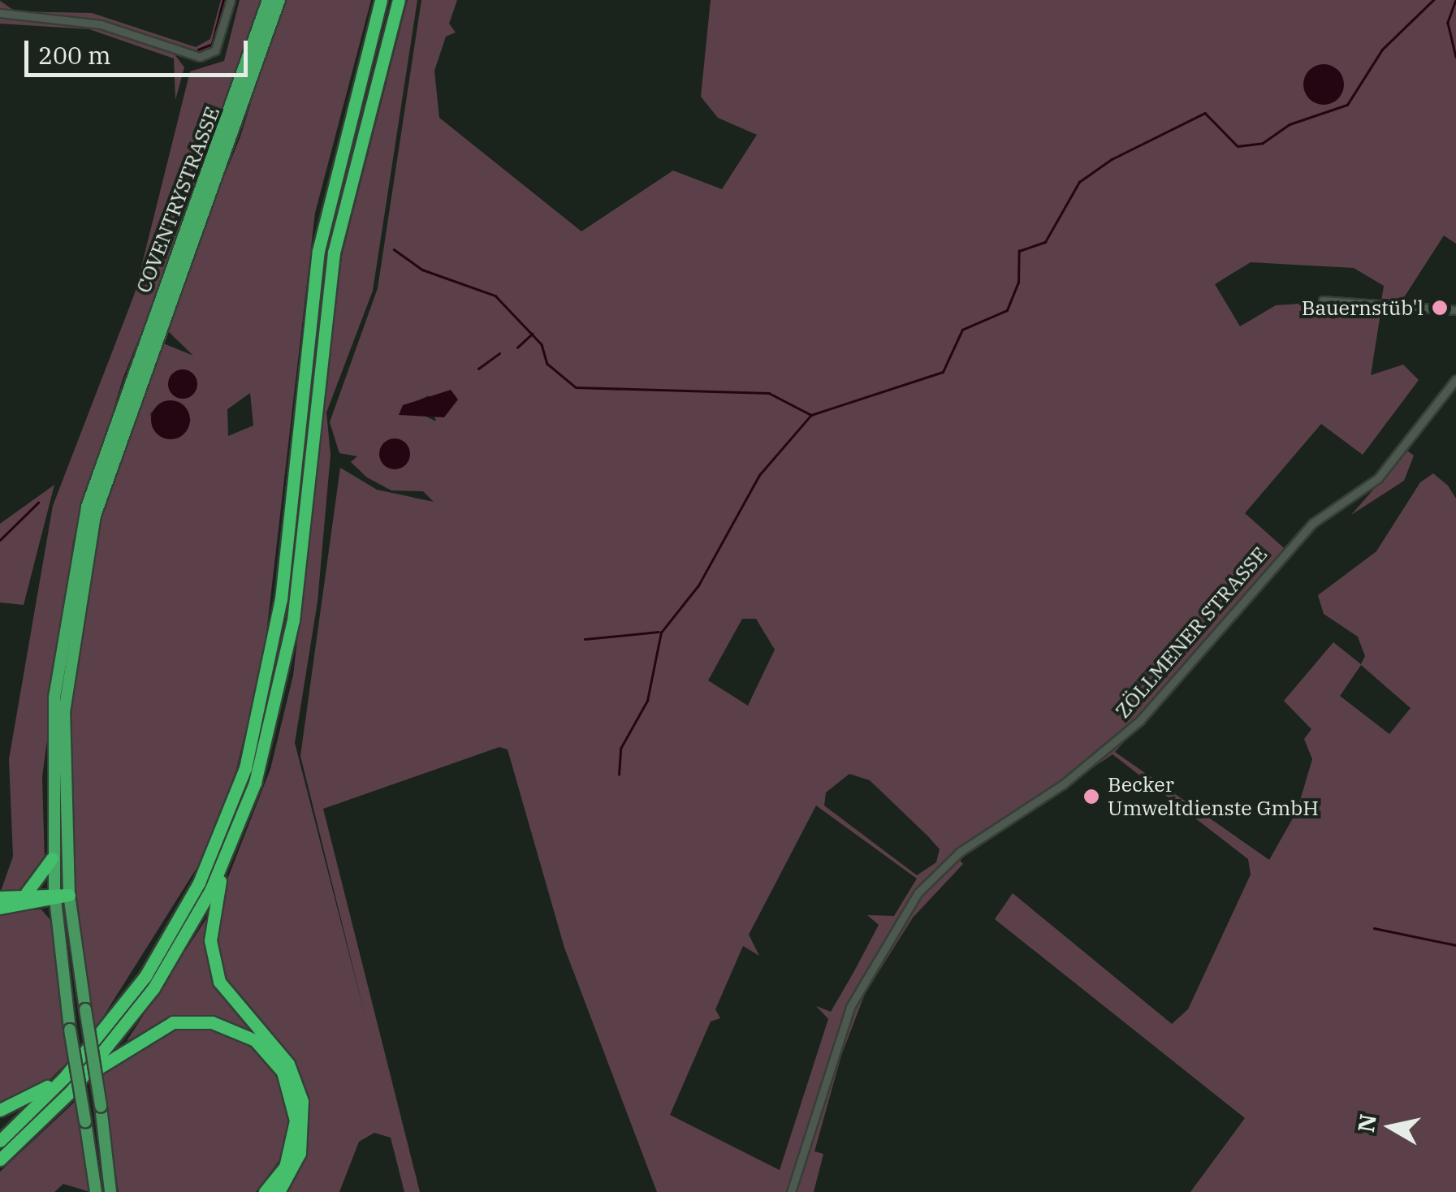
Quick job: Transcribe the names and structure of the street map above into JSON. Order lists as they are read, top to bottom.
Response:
{
  "streets": {
    "highway": ["COVENTRYSTRASSE"],
    "street": ["ZÖLLMENER STRASSE"]
  },
  "places": ["Bauernstüb'l", "Becker Umweltdienste GmbH"],
  "scale_bar": "200 m",
  "north": "left"
}
